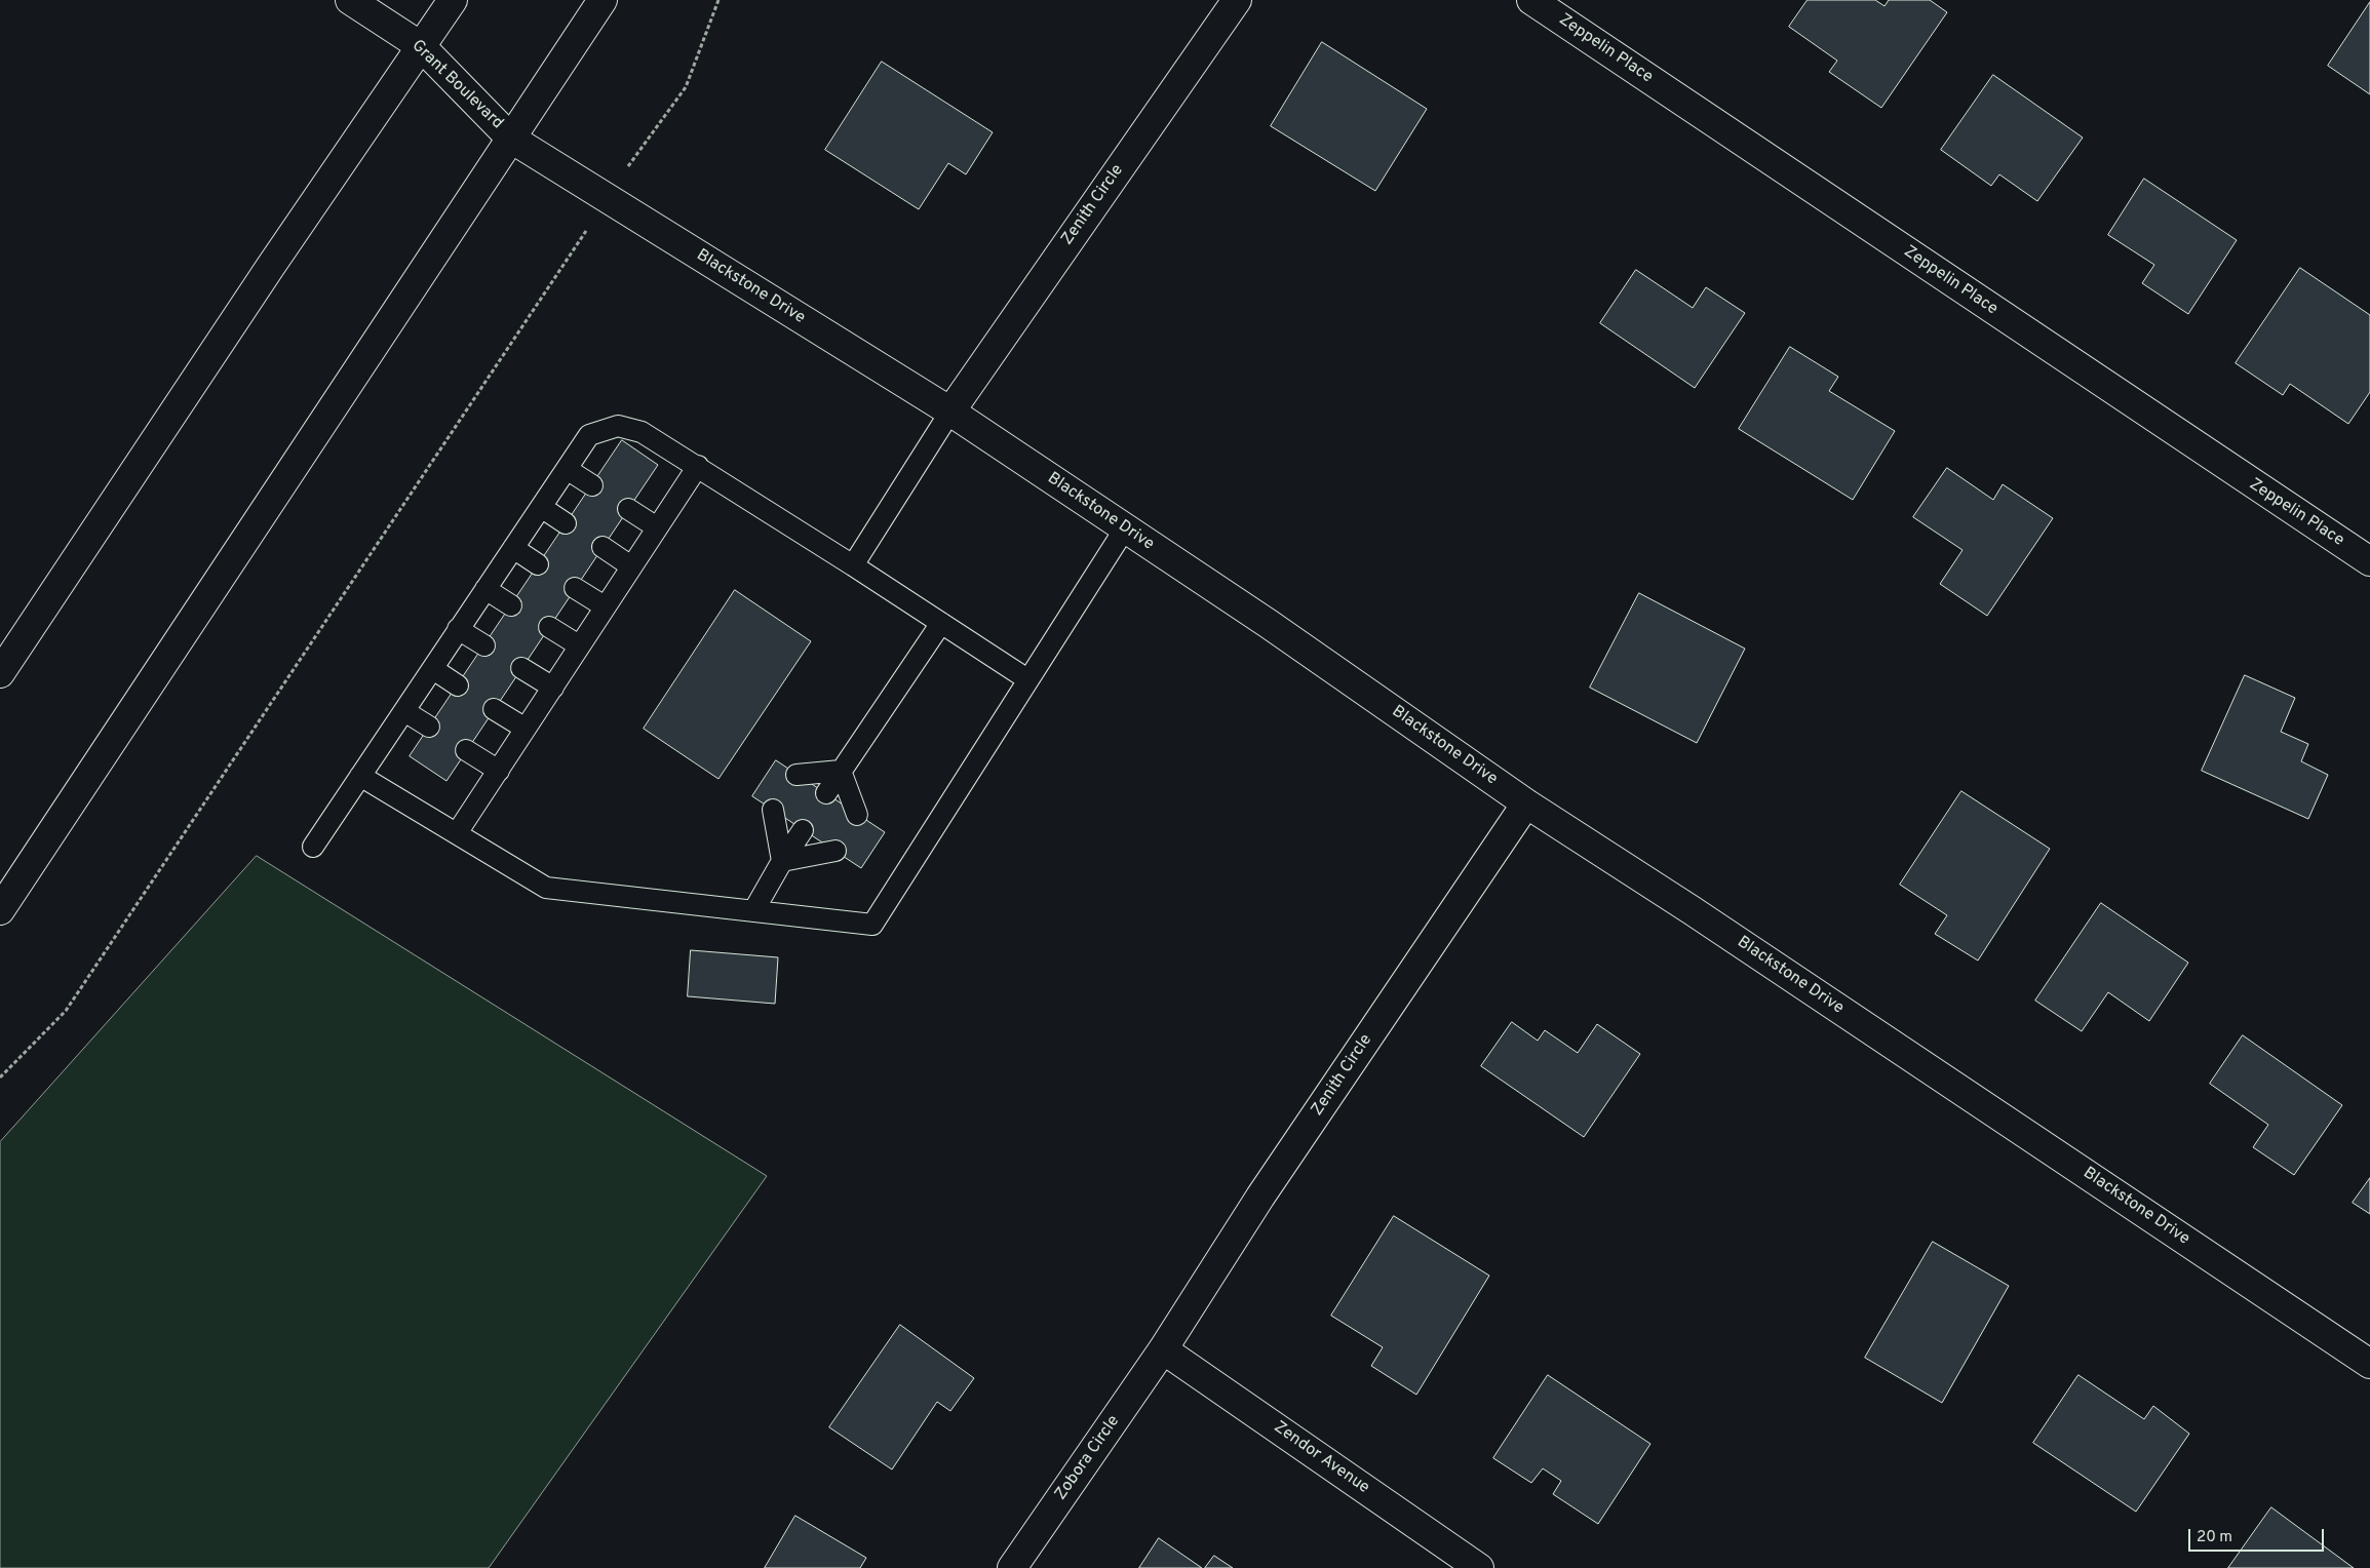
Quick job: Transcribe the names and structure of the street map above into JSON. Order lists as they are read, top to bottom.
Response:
{
  "streets": {
    "main road": [
      "Zeppelin Place",
      "Grant Boulevard",
      "Zenith Circle",
      "Blackstone Drive",
      "Zobora Circle",
      "Zendor Avenue"
    ]
  },
  "crossings": [
    ["Grant Boulevard", "Blackstone Drive"],
    ["Zenith Circle", "Blackstone Drive"],
    ["Zenith Circle", "Zobora Circle"],
    ["Zenith Circle", "Zendor Avenue"],
    ["Zobora Circle", "Zendor Avenue"]
  ],
  "scale_bar": "20 m"
}
